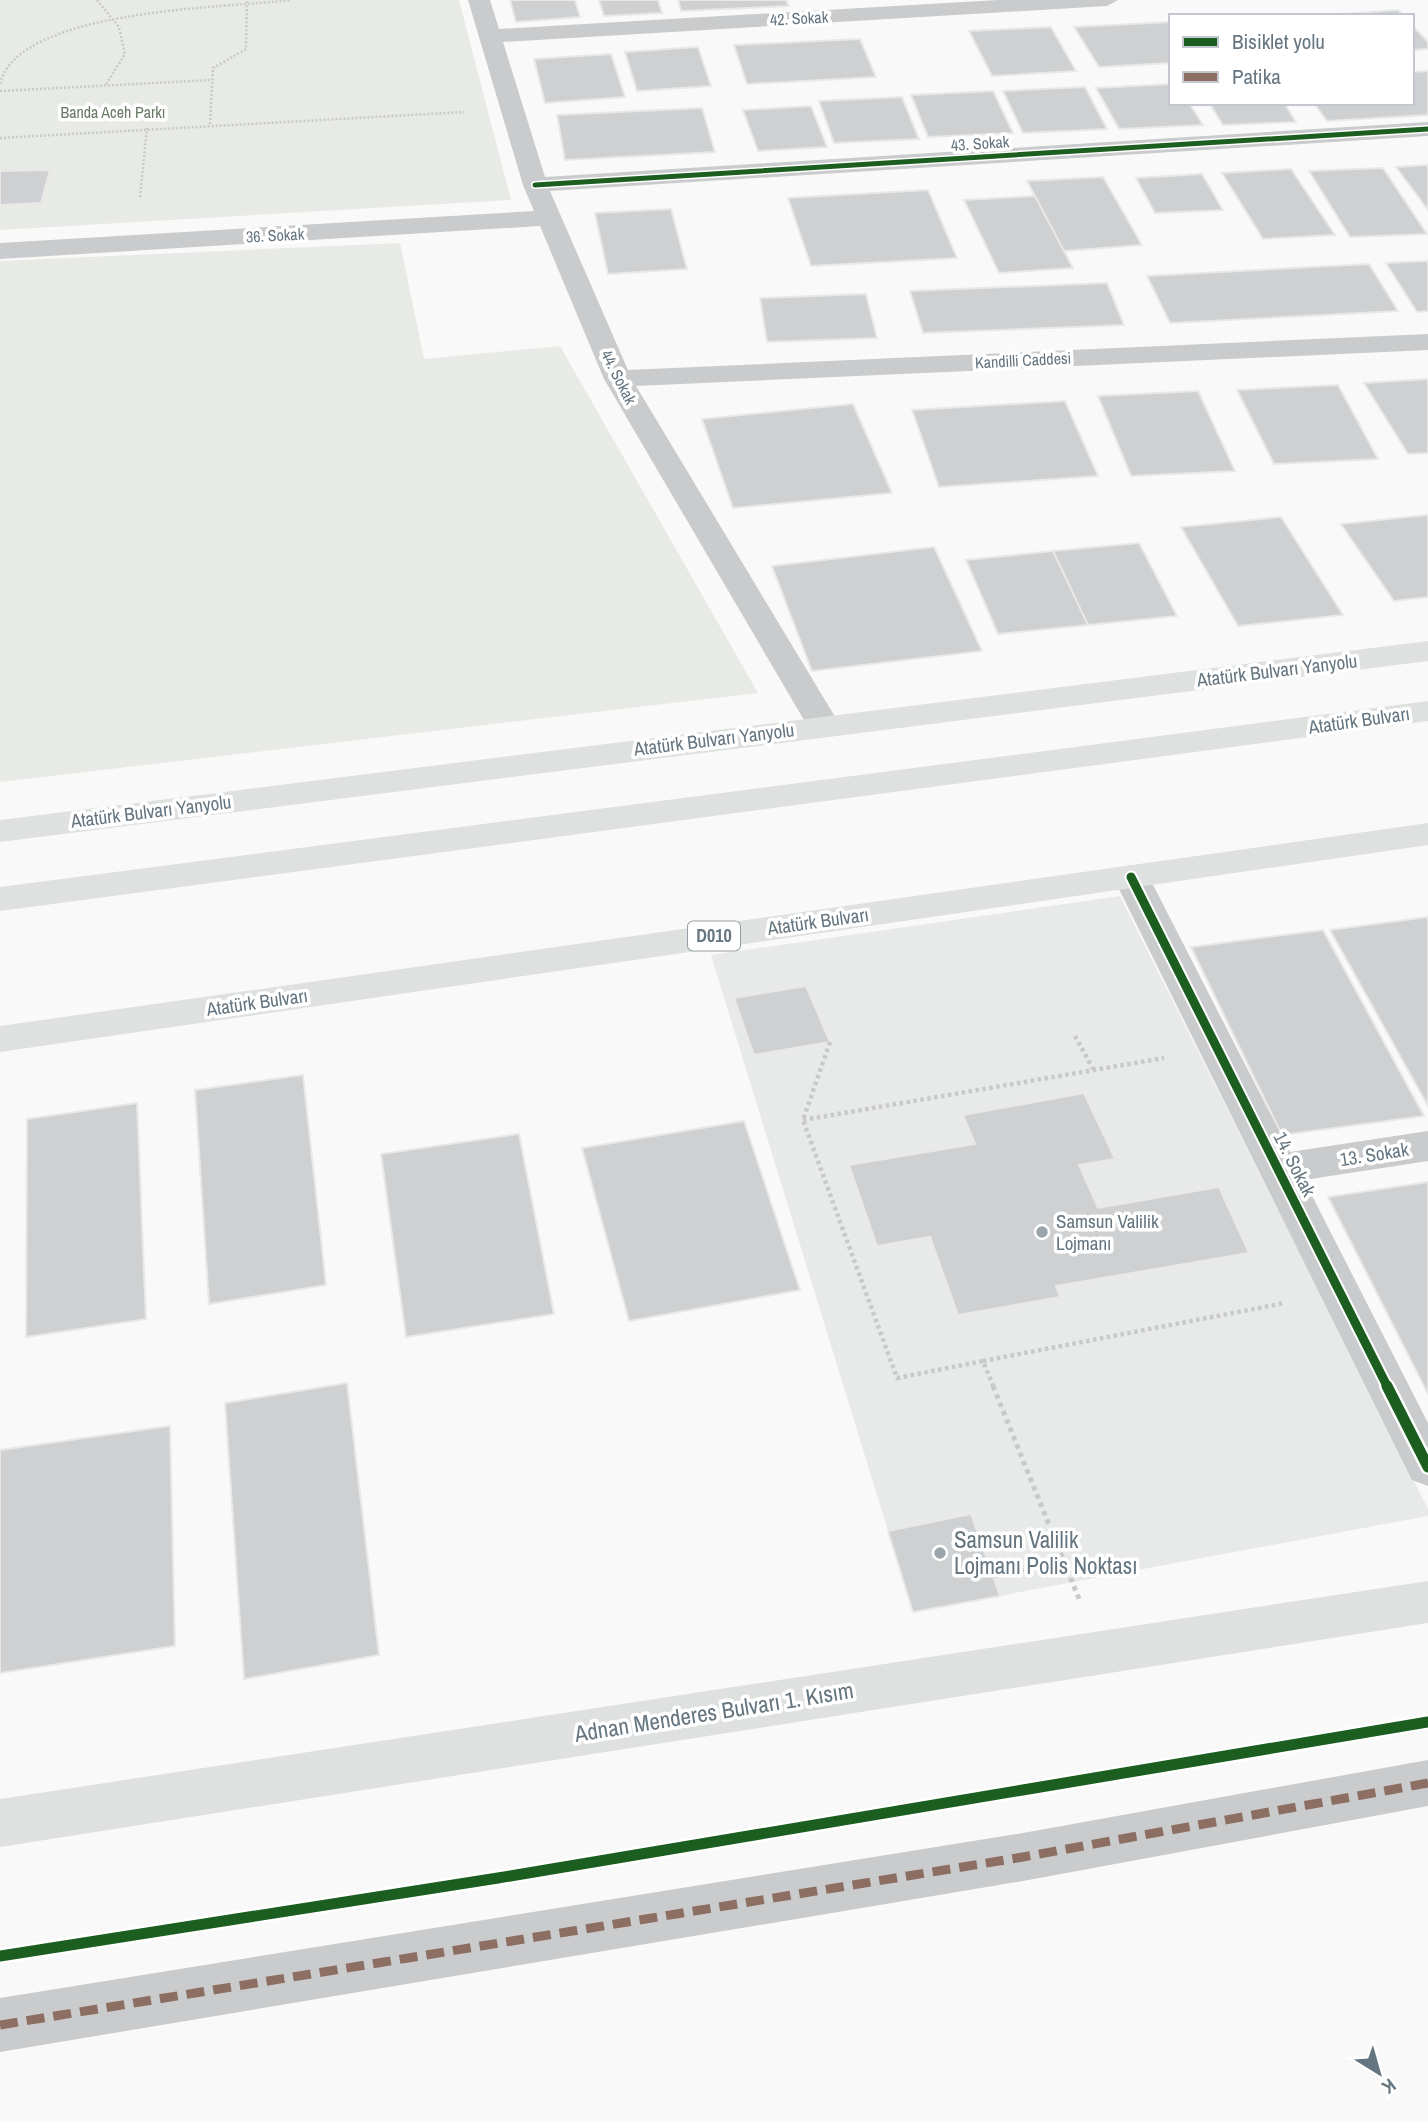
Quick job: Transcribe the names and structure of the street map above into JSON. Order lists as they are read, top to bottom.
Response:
{
  "streets": {
    "main road": [
      "Atatürk Bulvarı Yanyolu",
      "Atatürk Bulvarı",
      "D010",
      "Adnan Menderes Bulvarı 1. Kısım"
    ],
    "street": [
      "42. Sokak",
      "43. Sokak",
      "36. Sokak",
      "Kandilli Caddesi",
      "44. Sokak",
      "13. Sokak",
      "14. Sokak"
    ]
  },
  "crossings": [
    ["42. Sokak", "44. Sokak"],
    ["43. Sokak", "44. Sokak"],
    ["36. Sokak", "44. Sokak"],
    ["Kandilli Caddesi", "44. Sokak"],
    ["44. Sokak", "Atatürk Bulvarı Yanyolu"],
    ["Atatürk Bulvarı", "14. Sokak"],
    ["13. Sokak", "14. Sokak"]
  ],
  "parks": ["Banda Aceh Parkı"],
  "places": ["Samsun Valilik Lojmanı", "Samsun Valilik Lojmanı Polis Noktası"],
  "legend": ["Bisiklet yolu", "Patika"],
  "north": "bottom right"
}
